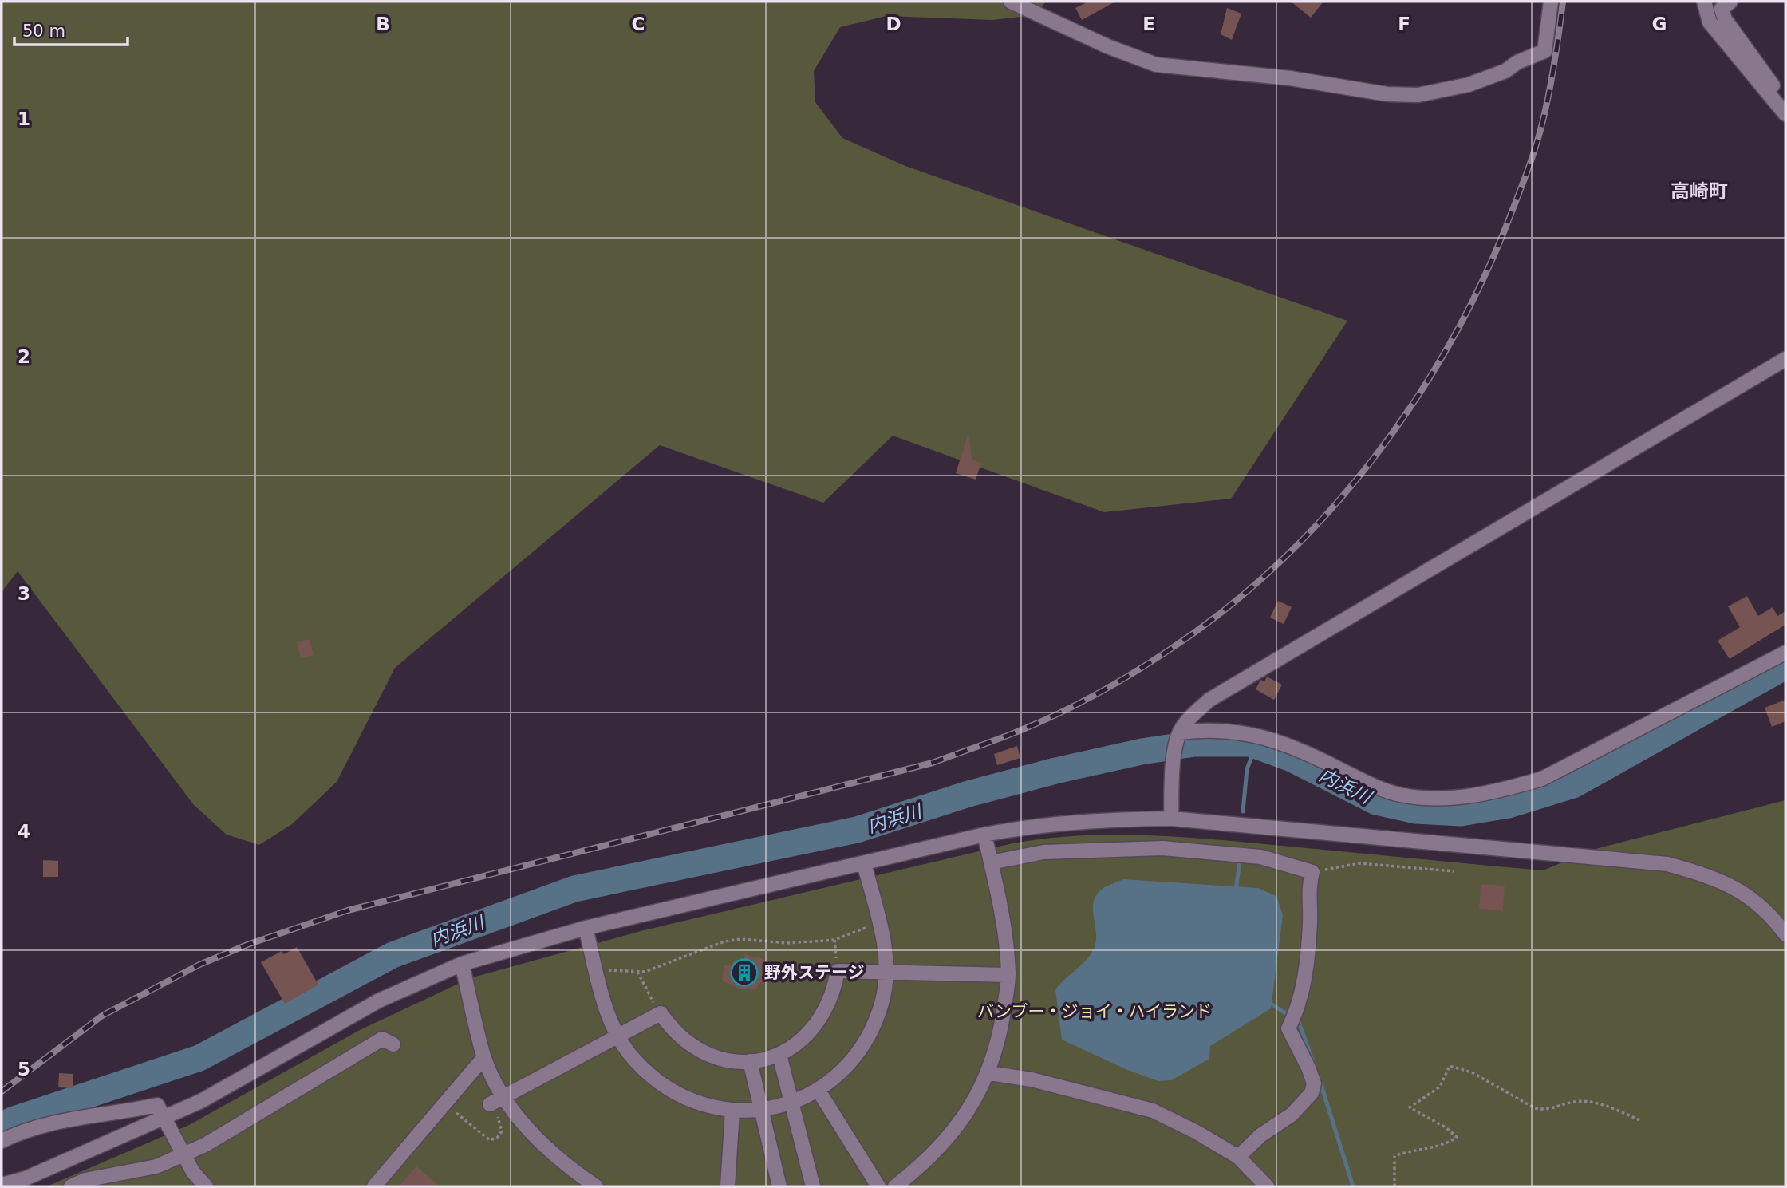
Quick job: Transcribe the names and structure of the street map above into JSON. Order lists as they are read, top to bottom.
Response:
{
  "districts": ["高崎町"],
  "water": ["内浜川"],
  "parks": ["バンブー・ジョイ・ハイランド"],
  "places": {
    "building": ["野外ステージ"]
  },
  "scale_bar": "50 m",
  "grid": {
    "columns": [
      "B",
      "C",
      "D",
      "E",
      "F",
      "G"
    ],
    "rows": [
      "1",
      "2",
      "3",
      "4",
      "5"
    ]
  }
}
